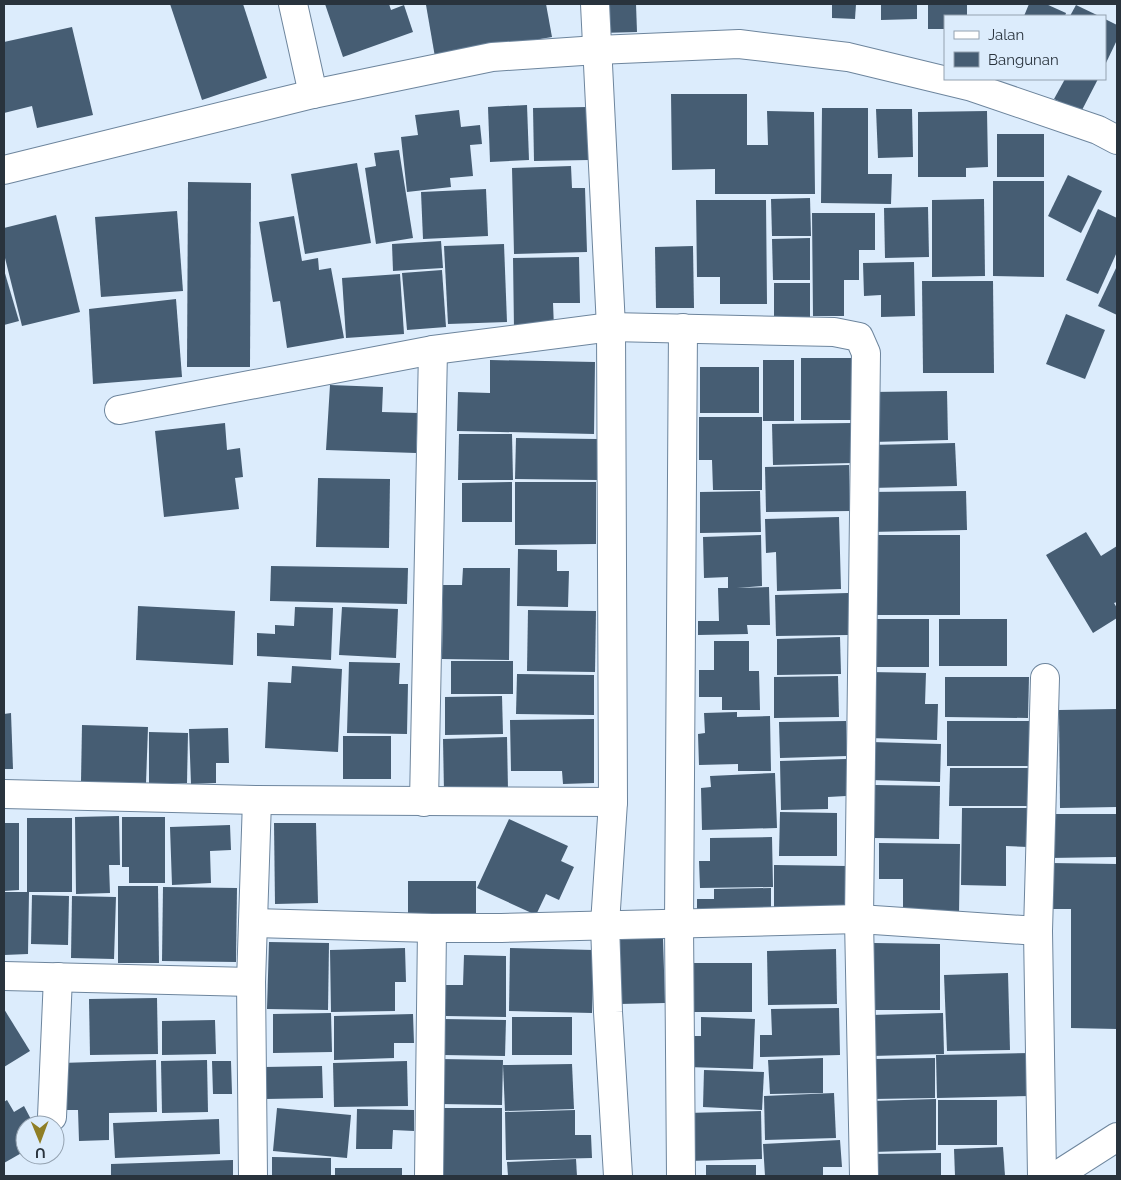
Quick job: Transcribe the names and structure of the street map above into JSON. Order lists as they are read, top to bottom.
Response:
{
  "legend": ["Jalan", "Bangunan"],
  "north": "bottom"
}
